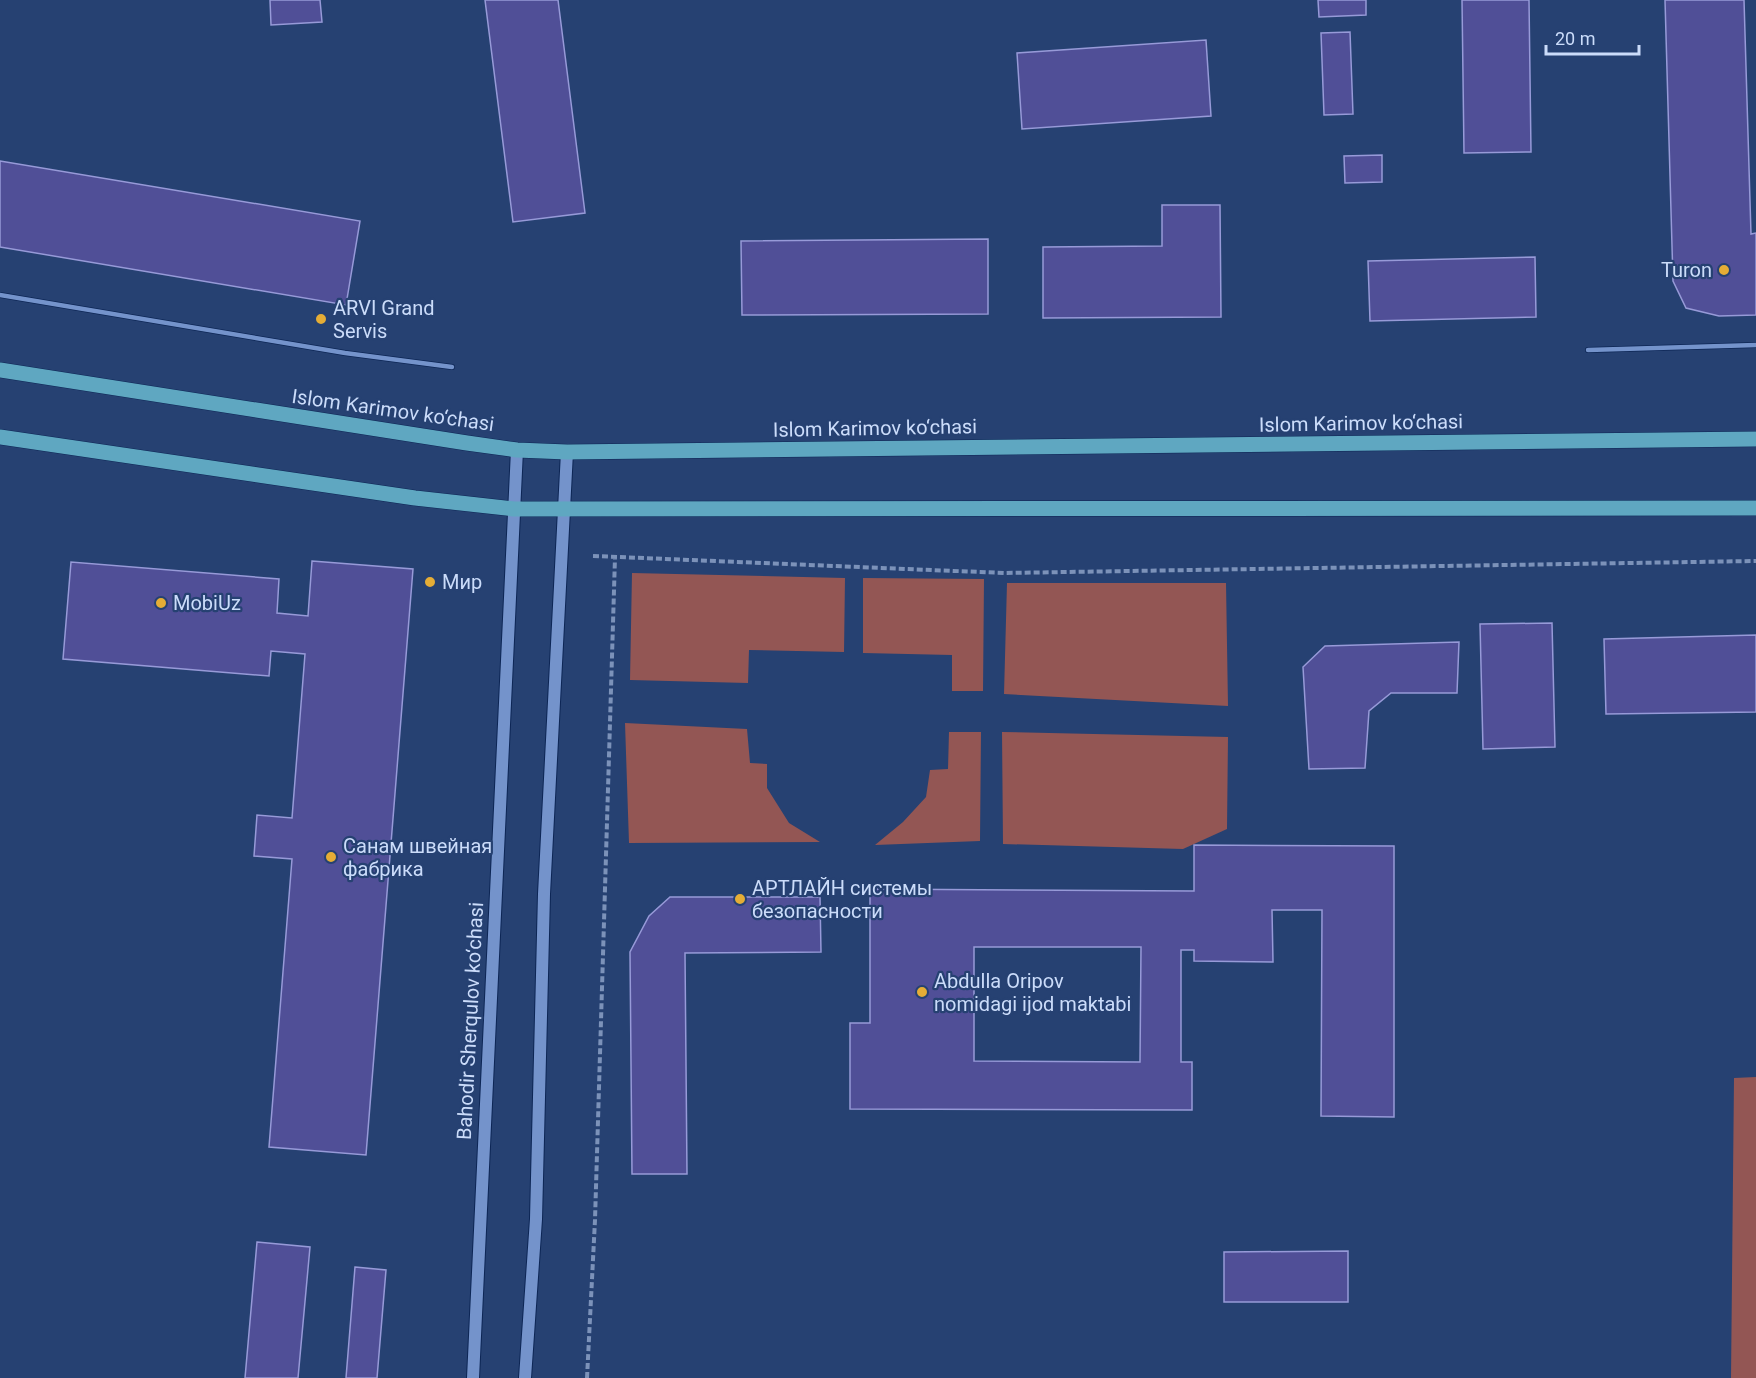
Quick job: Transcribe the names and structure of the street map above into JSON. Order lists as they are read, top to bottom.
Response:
{
  "streets": {
    "main road": ["Islom Karimov ko‘chasi", "Bahodir Sherqulov ko‘chasi"]
  },
  "crossings": [
    ["Islom Karimov ko‘chasi", "Bahodir Sherqulov ko‘chasi"]
  ],
  "places": [
    "Turon",
    "ARVI Grand Servis",
    "Мир",
    "MobiUz",
    "Санам швейная фабрика",
    "АРТЛАЙН системы безопасности",
    "Abdulla Oripov nomidagi ijod maktabi"
  ],
  "scale_bar": "20 m"
}
